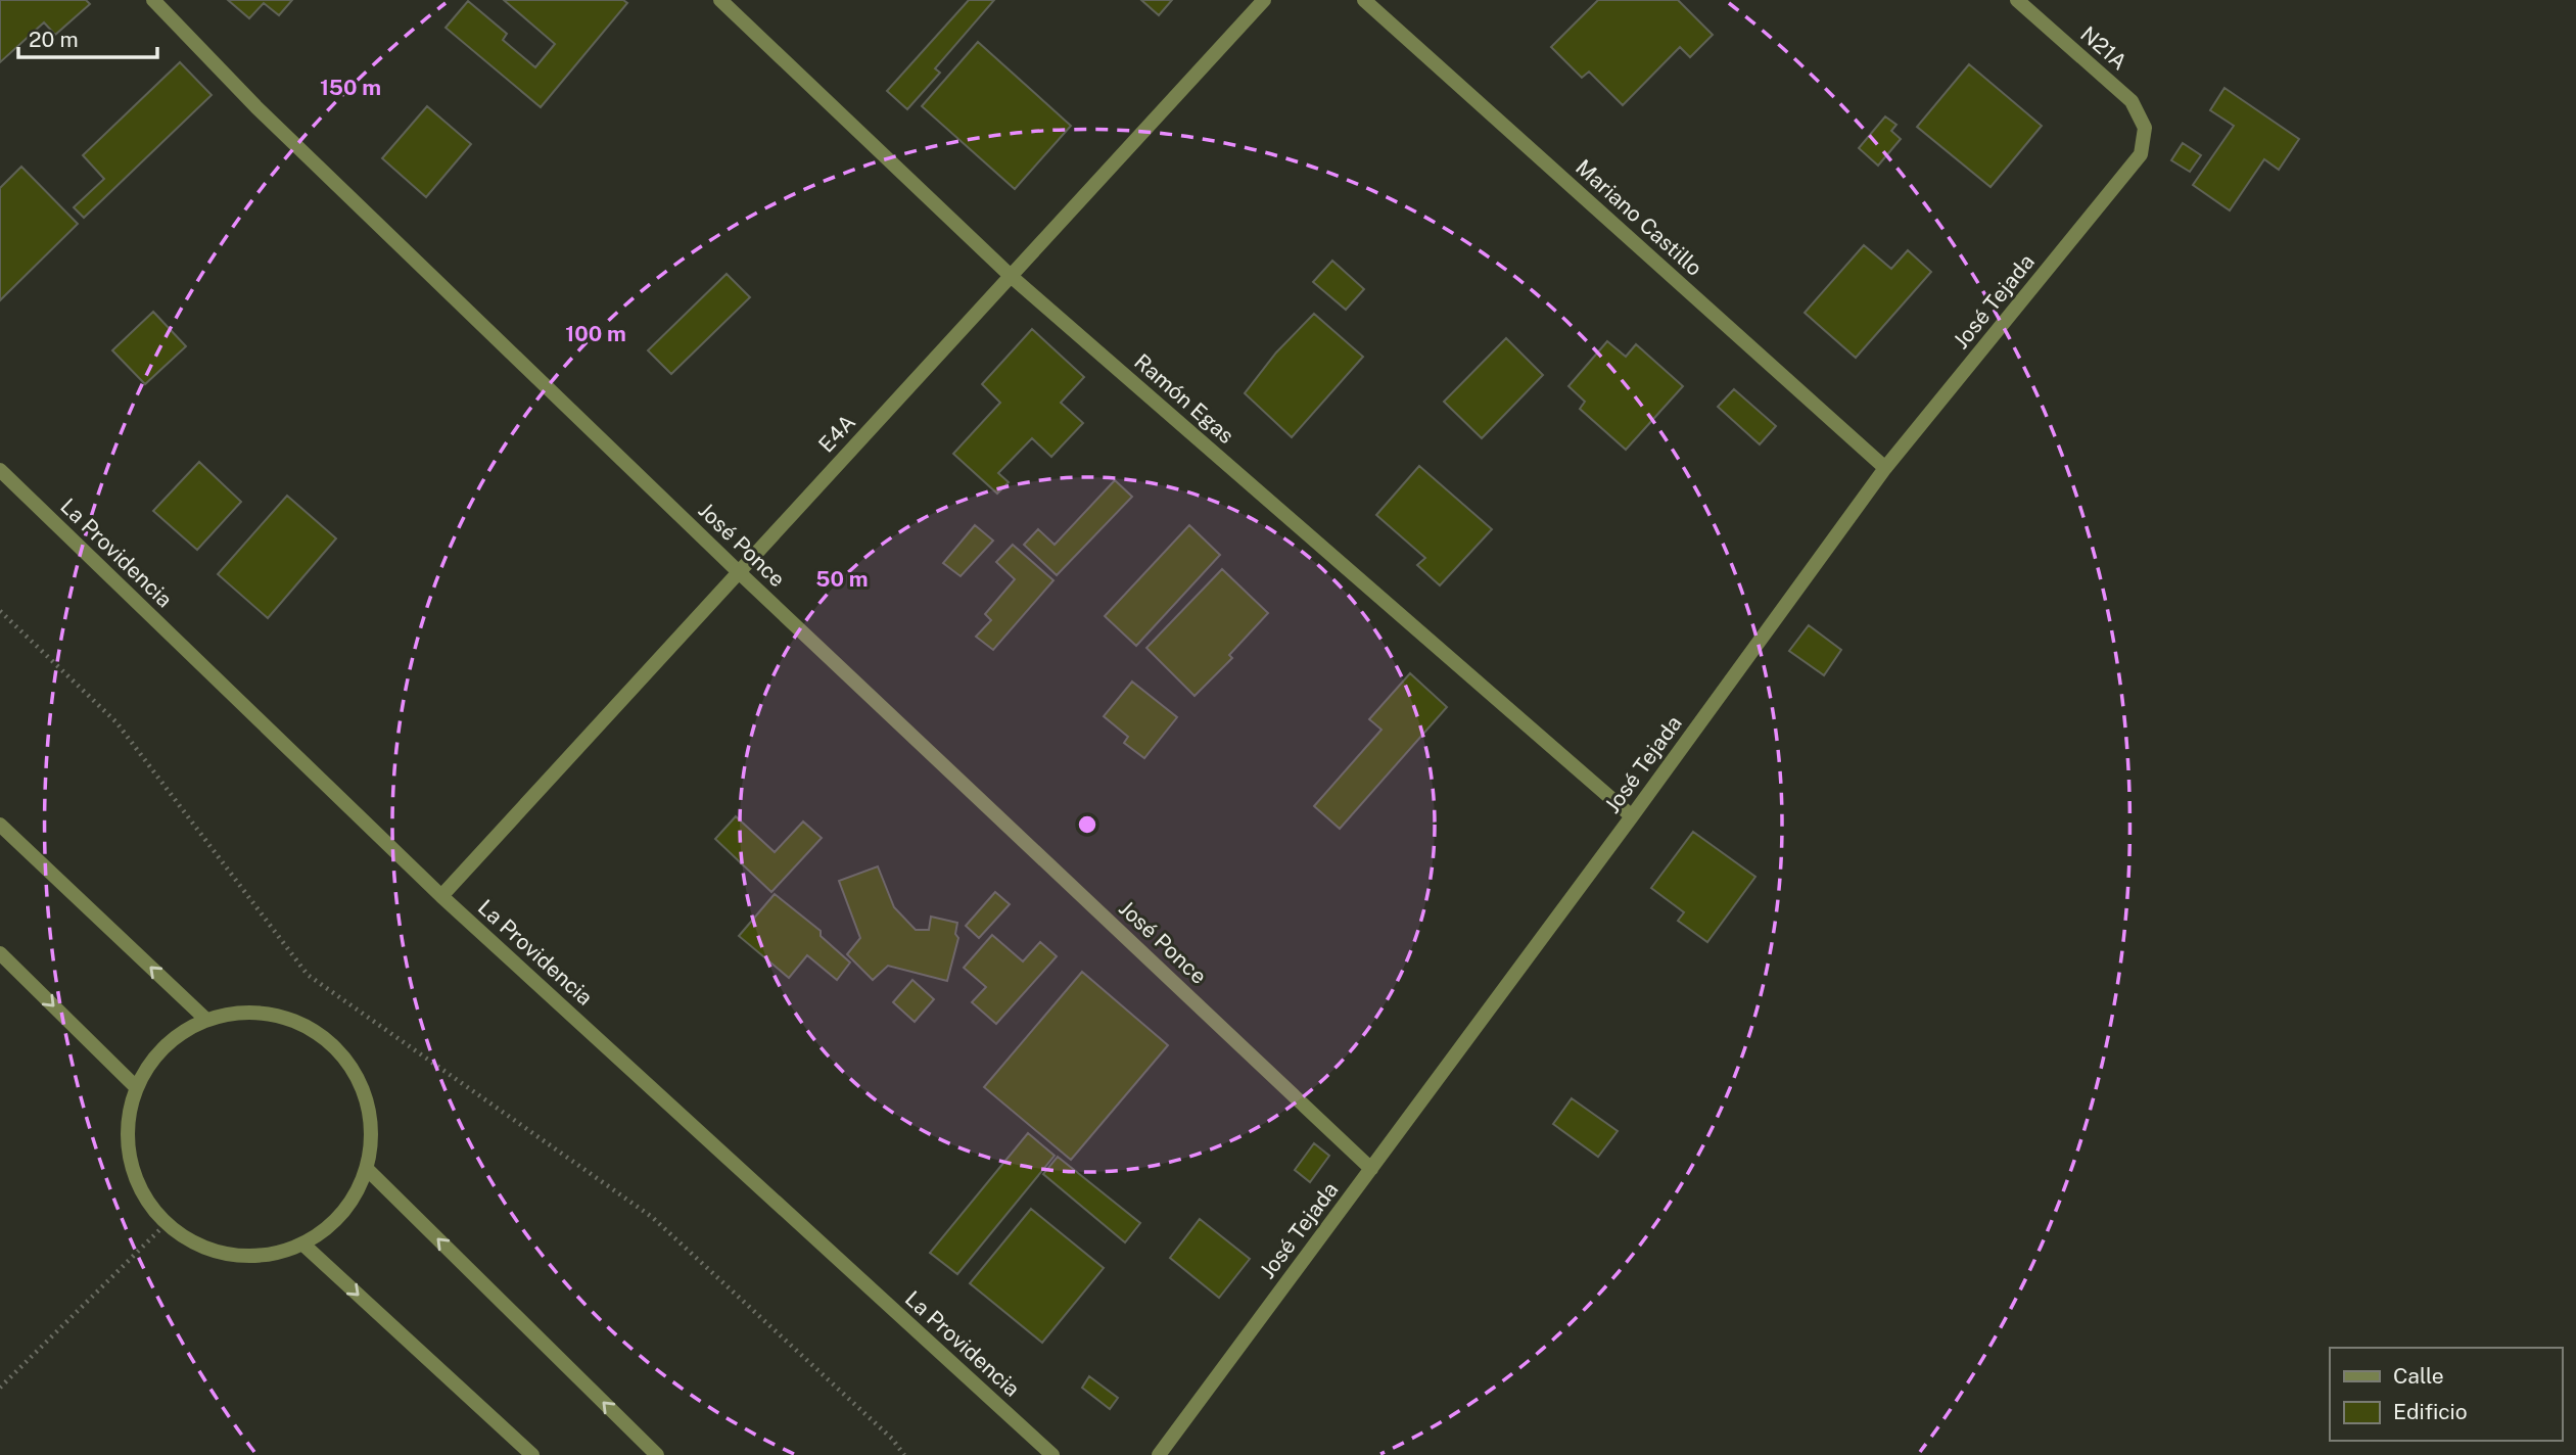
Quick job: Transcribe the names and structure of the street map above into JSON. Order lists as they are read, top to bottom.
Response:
{
  "streets": {
    "street": [
      "N21A",
      "Mariano Castillo",
      "José Tejada",
      "Ramón Egas",
      "E4A",
      "José Ponce",
      "La Providencia"
    ]
  },
  "crossings": [
    ["N21A", "José Tejada"],
    ["Mariano Castillo", "José Tejada"],
    ["José Tejada", "Ramón Egas"],
    ["José Tejada", "José Ponce"],
    ["Ramón Egas", "E4A"],
    ["E4A", "José Ponce"],
    ["E4A", "La Providencia"]
  ],
  "legend": ["Calle", "Edificio"],
  "scale_bar": "20 m",
  "rings": ["150 m", "100 m", "50 m"]
}
